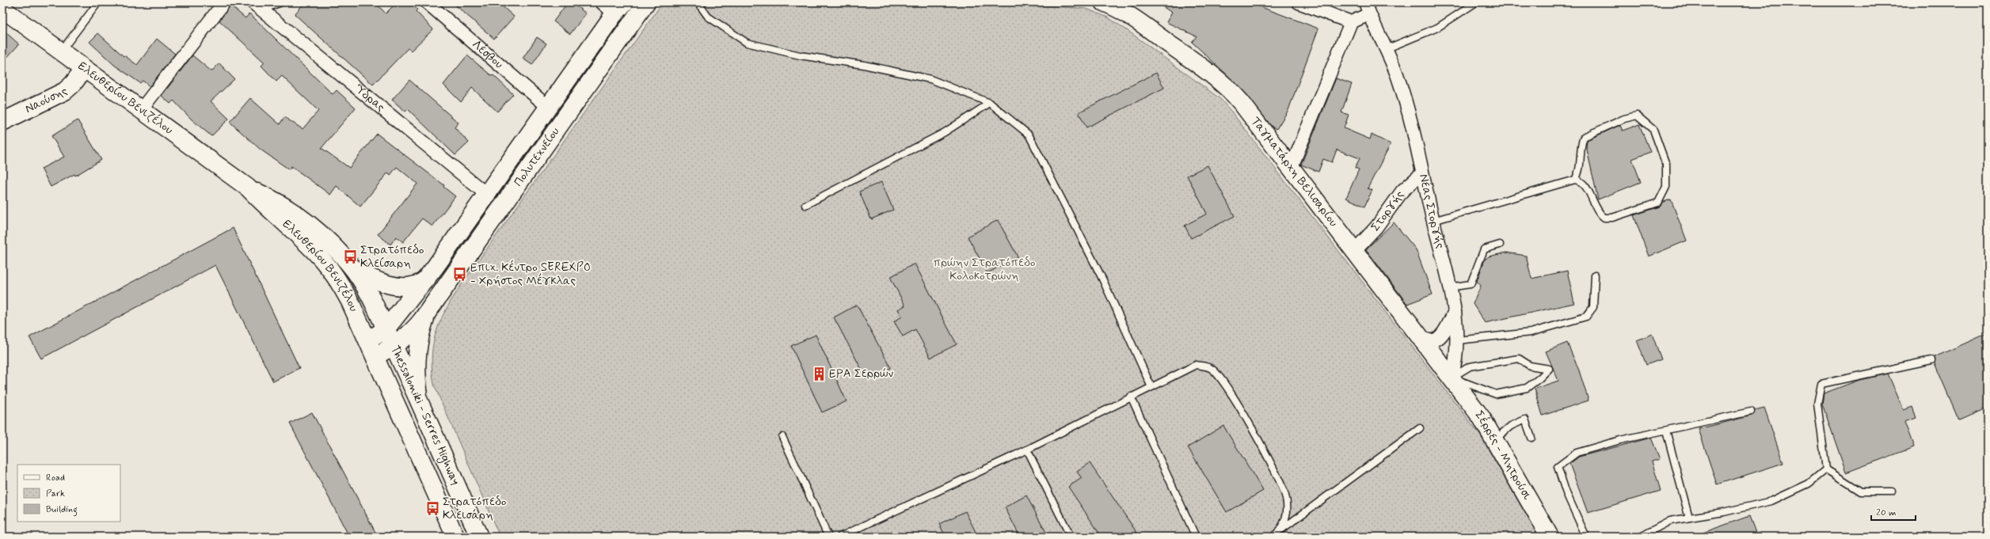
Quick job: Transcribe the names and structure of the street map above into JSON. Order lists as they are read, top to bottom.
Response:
{
  "streets": {
    "main road": [
      "Ναούσης",
      "Ελευθερίου Βενιζέλου",
      "Πολυτεχνείου",
      "Ταγματάρχη Βελισαρίου",
      "Thessaloniki - Serres Highway",
      "Σέρρες - Μητρούσι"
    ],
    "street": [
      "Λέσβου",
      "Ύδρας",
      "Στοργής",
      "Νέας Στοργής"
    ]
  },
  "crossings": [
    ["Λέσβου", "Πολυτεχνείου"],
    ["Ύδρας", "Πολυτεχνείου"],
    ["Ναούσης", "Ελευθερίου Βενιζέλου"],
    ["Ελευθερίου Βενιζέλου", "Πολυτεχνείου"],
    ["Ελευθερίου Βενιζέλου", "Thessaloniki - Serres Highway"],
    ["Πολυτεχνείου", "Thessaloniki - Serres Highway"],
    ["Ταγματάρχη Βελισαρίου", "Στοργής"],
    ["Ταγματάρχη Βελισαρίου", "Νέας Στοργής"],
    ["Ταγματάρχη Βελισαρίου", "Σέρρες - Μητρούσι"],
    ["Στοργής", "Νέας Στοργής"],
    ["Νέας Στοργής", "Σέρρες - Μητρούσι"]
  ],
  "parks": ["πρώην Στρατόπεδο Κολοκοτρώνη"],
  "places": {
    "bus stop": ["Στρατόπεδο Κλείσαρη", "Επιχ. Κέντρο SEREXPO - Χρήστος Μέγκλας", "Στρατόπεδο Κλεισάρη"],
    "building": ["ΕΡΑ Σερρών"]
  },
  "legend": ["Road", "Park", "Building"],
  "scale_bar": "20 m"
}
